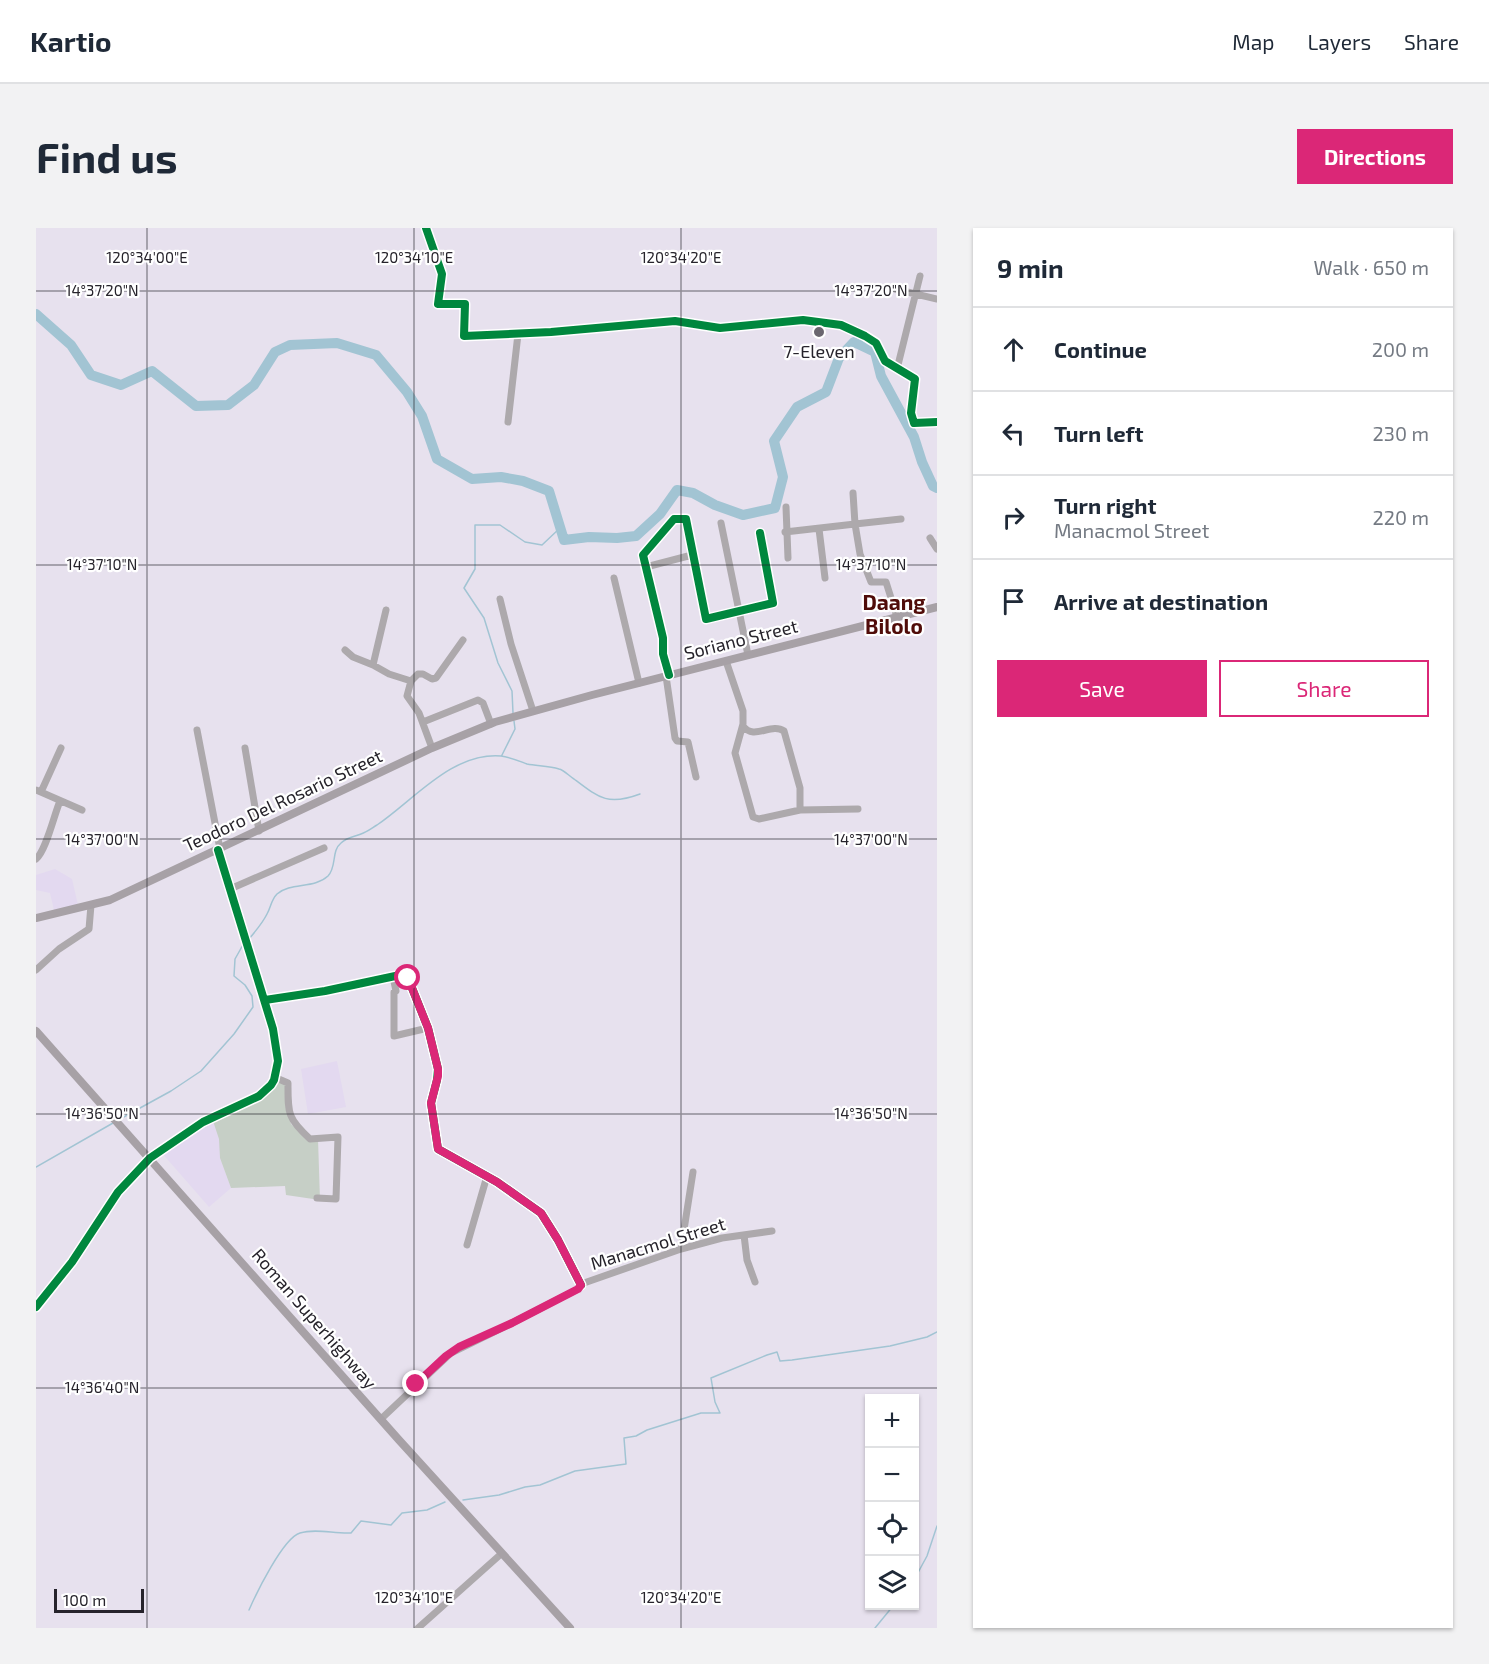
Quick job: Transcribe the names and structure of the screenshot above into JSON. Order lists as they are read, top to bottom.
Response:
{
  "streets": {
    "main road": ["Soriano Street", "Teodoro Del Rosario Street", "Roman Superhighway"],
    "street": ["Manacmol Street"]
  },
  "crossings": [
    ["Soriano Street", "Teodoro Del Rosario Street"],
    ["Manacmol Street", "Roman Superhighway"]
  ],
  "districts": ["Daang Bilolo"],
  "places": ["7-Eleven"],
  "scale_bar": "100 m",
  "page": {
    "header": "Kartio",
    "nav": ["Map", "Layers", "Share"],
    "buttons": [
      "Directions",
      ["Save", "Share"]
    ],
    "title": "Find us",
    "heading": ["9 min", "Walk · 650 m"],
    "list": [
      ["Continue", "200 m"],
      ["Turn left", "230 m"],
      ["Turn right", "Manacmol Street", "220 m"],
      "Arrive at destination"
    ],
    "map_buttons": ["+", "−"],
    "scale": "100 m"
  },
  "coordinates": [
    "120°34'00\"E",
    "120°34'10\"E",
    "120°34'20\"E",
    "14°37'20\"N",
    "14°37'10\"N",
    "14°37'00\"N",
    "14°36'50\"N",
    "14°36'40\"N"
  ]
}
